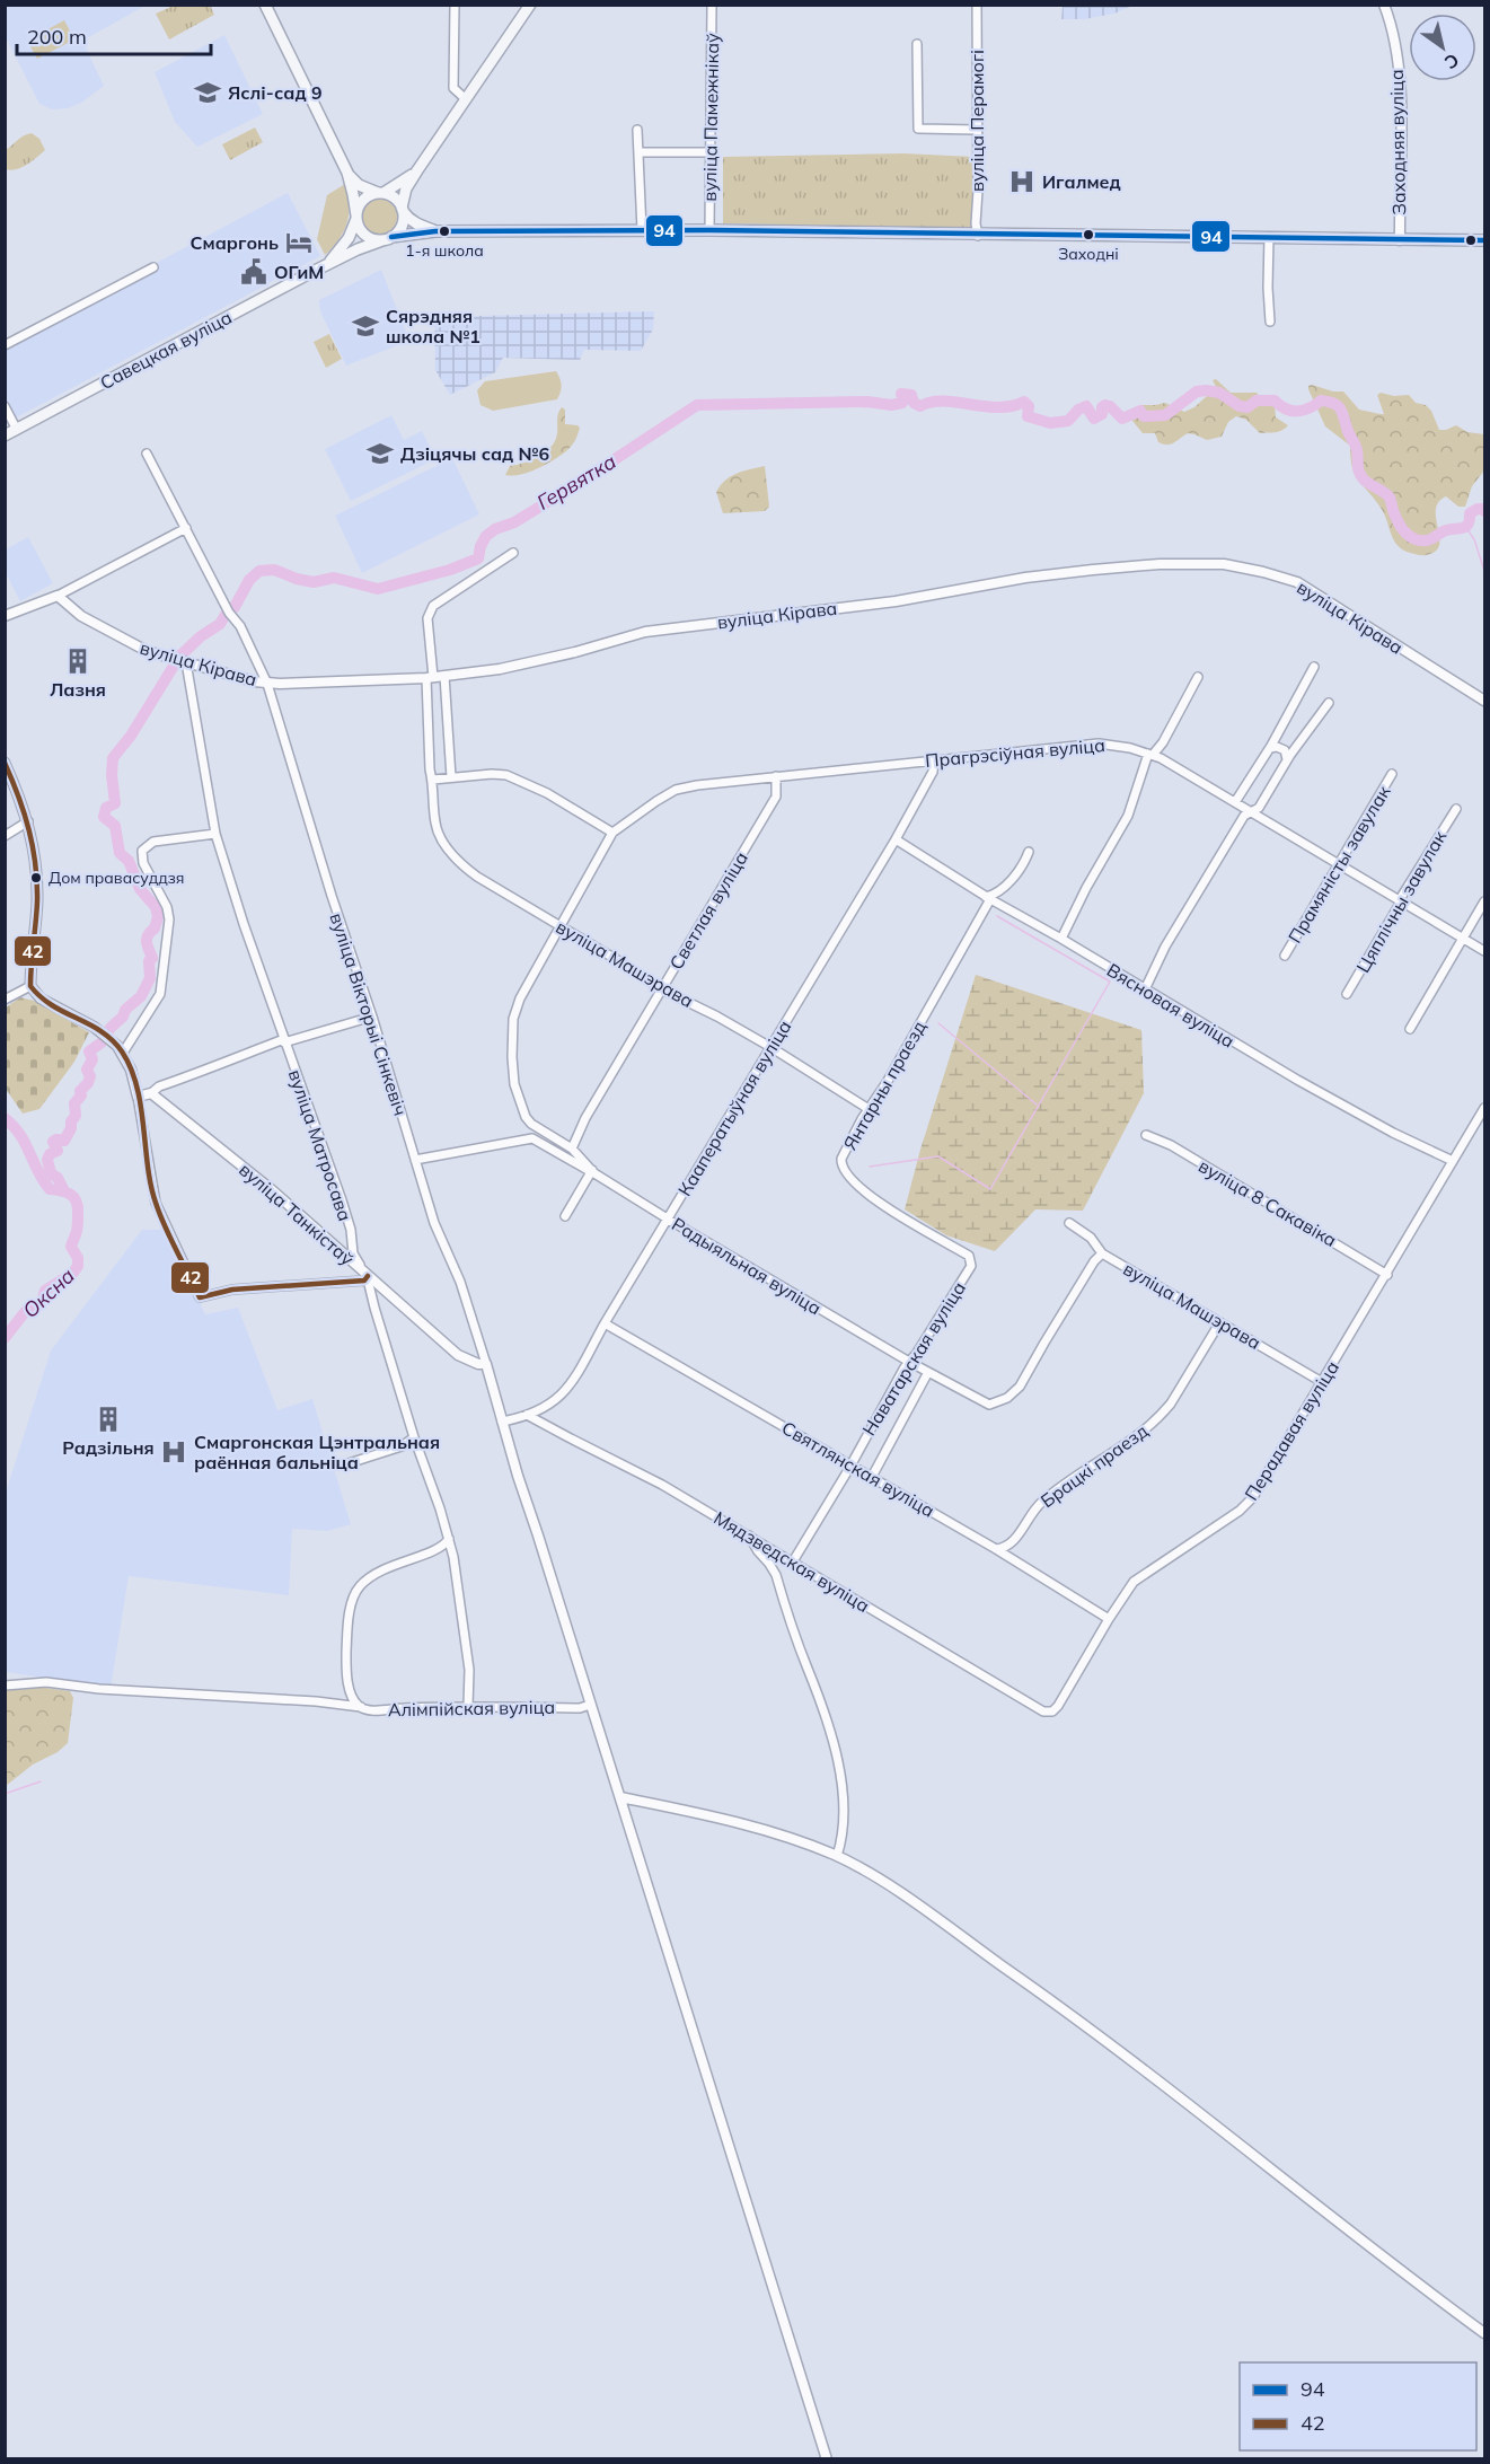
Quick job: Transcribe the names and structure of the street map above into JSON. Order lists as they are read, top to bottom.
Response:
{
  "streets": {
    "main road": ["Савецкая вуліца"],
    "street": [
      "вуліца Памежнікаў",
      "вуліца Перамогі",
      "Заходняя вуліца",
      "вуліца Кірава",
      "Прагрэсіўная вуліца",
      "Прамяністы завулак",
      "Цяплічны завулак",
      "Светлая вуліца",
      "вуліца Машэрава",
      "Вясновая вуліца",
      "вуліца Вікторыі Сінкевіч",
      "Янтарны праезд",
      "Кааператыўная вуліца",
      "вуліца Матросава",
      "вуліца 8 Сакавіка",
      "вуліца Танкістаў",
      "Радыяльная вуліца",
      "Наватарская вуліца",
      "Перадавая вуліца",
      "Брацкі праезд",
      "Святлянская вуліца",
      "Мядзведская вуліца",
      "Алімпійская вуліца"
    ]
  },
  "crossings": [
    ["вуліца Памежнікаў", "Савецкая вуліца"],
    ["вуліца Перамогі", "Савецкая вуліца"],
    ["Заходняя вуліца", "Савецкая вуліца"],
    ["вуліца Кірава", "вуліца Машэрава"],
    ["вуліца Кірава", "вуліца Вікторыі Сінкевіч"],
    ["вуліца Кірава", "вуліца Матросава"],
    ["Прагрэсіўная вуліца", "Прамяністы завулак"],
    ["Прагрэсіўная вуліца", "Цяплічны завулак"],
    ["Прагрэсіўная вуліца", "Светлая вуліца"],
    ["Прагрэсіўная вуліца", "вуліца Машэрава"],
    ["Прагрэсіўная вуліца", "Кааператыўная вуліца"],
    ["Светлая вуліца", "вуліца Машэрава"],
    ["Светлая вуліца", "Радыяльная вуліца"],
    ["вуліца Машэрава", "Янтарны праезд"],
    ["вуліца Машэрава", "Кааператыўная вуліца"],
    ["вуліца Машэрава", "Радыяльная вуліца"],
    ["вуліца Машэрава", "Перадавая вуліца"],
    ["вуліца Машэрава", "Брацкі праезд"],
    ["Вясновая вуліца", "Янтарны праезд"],
    ["Вясновая вуліца", "Кааператыўная вуліца"],
    ["Вясновая вуліца", "Перадавая вуліца"],
    ["вуліца Вікторыі Сінкевіч", "Кааператыўная вуліца"],
    ["вуліца Вікторыі Сінкевіч", "вуліца Танкістаў"],
    ["вуліца Вікторыі Сінкевіч", "Алімпійская вуліца"],
    ["Янтарны праезд", "Наватарская вуліца"],
    ["Кааператыўная вуліца", "Радыяльная вуліца"],
    ["Кааператыўная вуліца", "Святлянская вуліца"],
    ["Кааператыўная вуліца", "Мядзведская вуліца"],
    ["вуліца Матросава", "вуліца Танкістаў"],
    ["вуліца Матросава", "Алімпійская вуліца"],
    ["вуліца 8 Сакавіка", "Перадавая вуліца"],
    ["Радыяльная вуліца", "Наватарская вуліца"],
    ["Наватарская вуліца", "Святлянская вуліца"],
    ["Наватарская вуліца", "Мядзведская вуліца"],
    ["Перадавая вуліца", "Святлянская вуліца"],
    ["Перадавая вуліца", "Мядзведская вуліца"]
  ],
  "water": ["Гервятка", "Оксна"],
  "places": {
    "school or university": ["Яслі-сад 9", "Сярэдняя школа №1", "Дзіцячы сад №6"],
    "hospital": ["Игалмед", "Смаргонская Цэнтральная раённая бальніца"],
    "other": ["1-я школа", "Заходні", "Дом правасуддзя"],
    "hotel": ["Смаргонь"],
    "public building": ["ОГиМ"],
    "building": ["Лазня", "Радзільня"]
  },
  "lines": ["transit line 94", "transit line 42"],
  "legend": ["94", "42"],
  "scale_bar": "200 m",
  "north": "bottom right"
}
